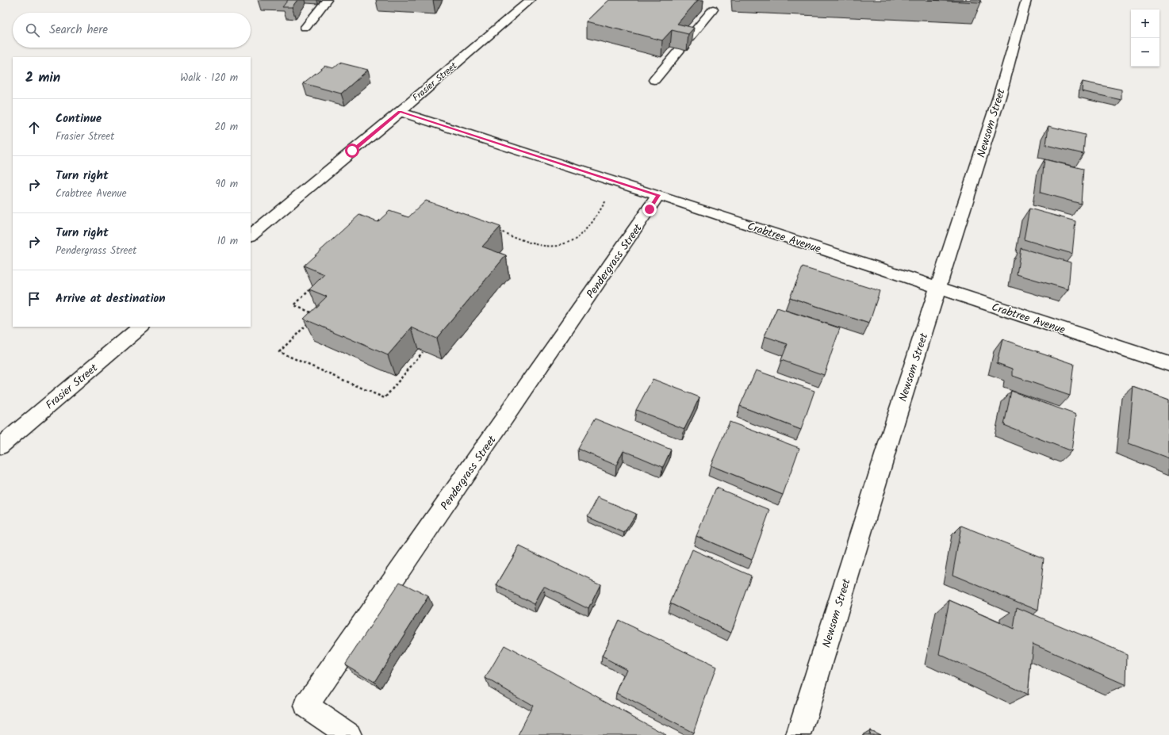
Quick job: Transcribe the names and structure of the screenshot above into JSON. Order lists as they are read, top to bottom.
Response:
{
  "streets": {
    "street": [
      "Frasier Street",
      "Newsom Street",
      "Crabtree Avenue",
      "Pendergrass Street"
    ]
  },
  "crossings": [
    ["Frasier Street", "Crabtree Avenue"],
    ["Newsom Street", "Crabtree Avenue"],
    ["Crabtree Avenue", "Pendergrass Street"]
  ],
  "page": {
    "map_buttons": ["+", "−"],
    "search": "Search here",
    "heading": ["2 min", "Walk · 120 m"],
    "list": [
      ["Continue", "Frasier Street", "20 m"],
      ["Turn right", "Crabtree Avenue", "90 m"],
      ["Turn right", "Pendergrass Street", "10 m"],
      "Arrive at destination"
    ]
  }
}
